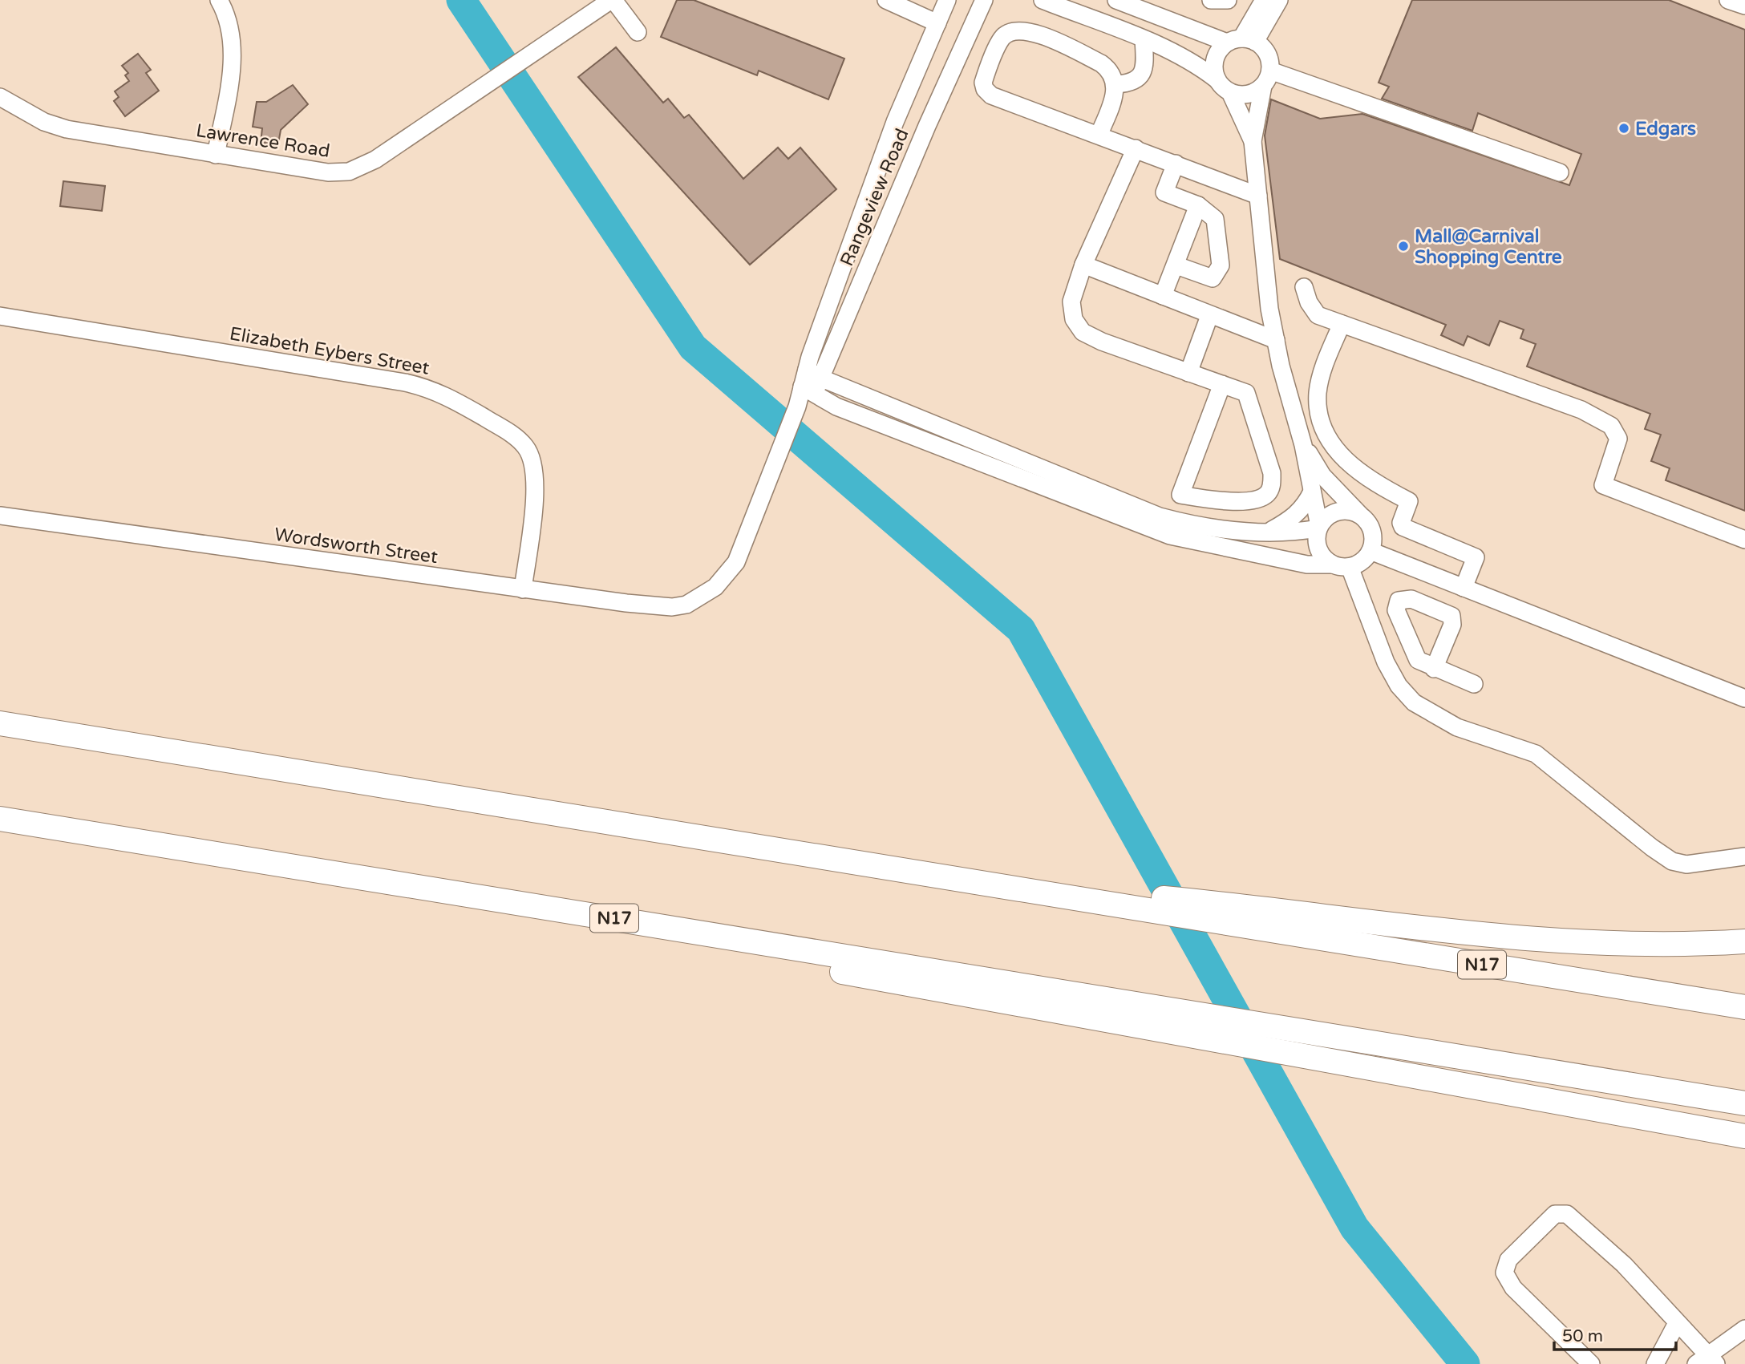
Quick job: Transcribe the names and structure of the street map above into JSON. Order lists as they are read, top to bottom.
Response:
{
  "streets": {
    "highway": ["N17"],
    "street": [
      "Lawrence Road",
      "Rangeview Road",
      "Elizabeth Eybers Street",
      "Wordsworth Street"
    ]
  },
  "crossings": [
    ["Rangeview Road", "Wordsworth Street"],
    ["Elizabeth Eybers Street", "Wordsworth Street"]
  ],
  "places": ["Edgars", "Mall@Carnival Shopping Centre"],
  "scale_bar": "50 m"
}
